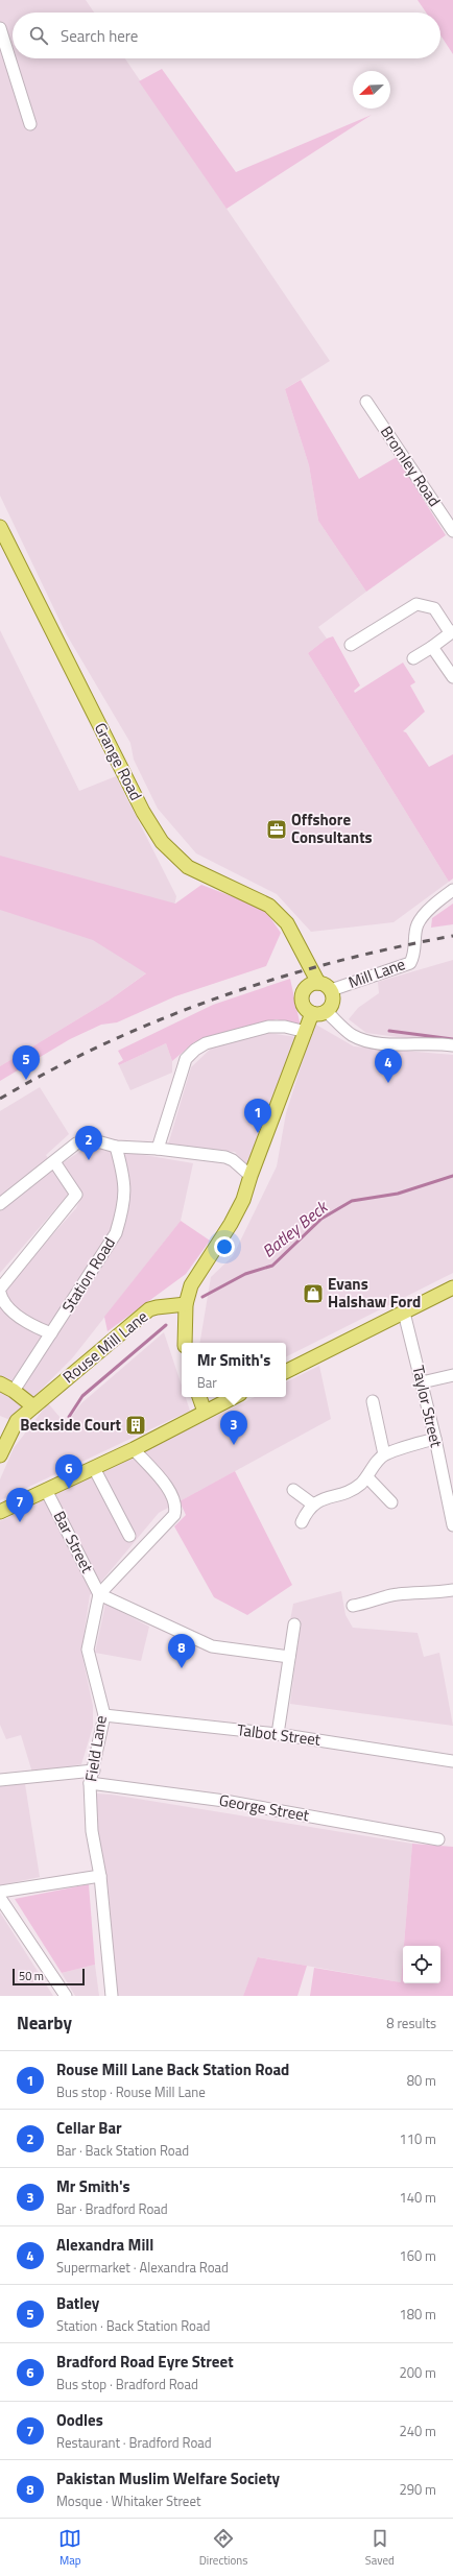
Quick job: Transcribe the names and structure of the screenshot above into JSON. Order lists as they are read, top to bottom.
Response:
{
  "streets": {
    "main road": ["Grange Road", "Rouse Mill Lane"],
    "street": [
      "Bromley Road",
      "Mill Lane",
      "Station Road",
      "Taylor Street",
      "Bar Street",
      "Talbot Street",
      "Field Lane",
      "George Street"
    ]
  },
  "crossings": [
    ["Grange Road", "Mill Lane"],
    ["Bar Street", "Field Lane"],
    ["Talbot Street", "Field Lane"],
    ["Field Lane", "George Street"]
  ],
  "water": ["Batley Beck"],
  "places": {
    "office": ["Offshore Consultants"],
    "shop": ["Evans Halshaw Ford"],
    "building": ["Beckside Court"]
  },
  "scale_bar": "50 m",
  "north": "bottom left",
  "page": {
    "search": "Search here",
    "pins": [
      "5",
      "4",
      "1",
      "2",
      "3",
      "6",
      "7",
      "8"
    ],
    "popup": ["Mr Smith's", "Bar"],
    "scale": "50 m",
    "heading": ["Nearby", "8 results"],
    "list": [
      {
        "mark": "1",
        "name": "Rouse Mill Lane Back Station Road",
        "note": "Bus stop · Rouse Mill Lane",
        "value": "80 m"
      },
      {
        "mark": "2",
        "name": "Cellar Bar",
        "note": "Bar · Back Station Road",
        "value": "110 m"
      },
      {
        "mark": "3",
        "name": "Mr Smith's",
        "note": "Bar · Bradford Road",
        "value": "140 m"
      },
      {
        "mark": "4",
        "name": "Alexandra Mill",
        "note": "Supermarket · Alexandra Road",
        "value": "160 m"
      },
      {
        "mark": "5",
        "name": "Batley",
        "note": "Station · Back Station Road",
        "value": "180 m"
      },
      {
        "mark": "6",
        "name": "Bradford Road Eyre Street",
        "note": "Bus stop · Bradford Road",
        "value": "200 m"
      },
      {
        "mark": "7",
        "name": "Oodles",
        "note": "Restaurant · Bradford Road",
        "value": "240 m"
      },
      {
        "mark": "8",
        "name": "Pakistan Muslim Welfare Society",
        "note": "Mosque · Whitaker Street",
        "value": "290 m"
      }
    ],
    "nav": ["Map", "Directions", "Saved"]
  }
}
